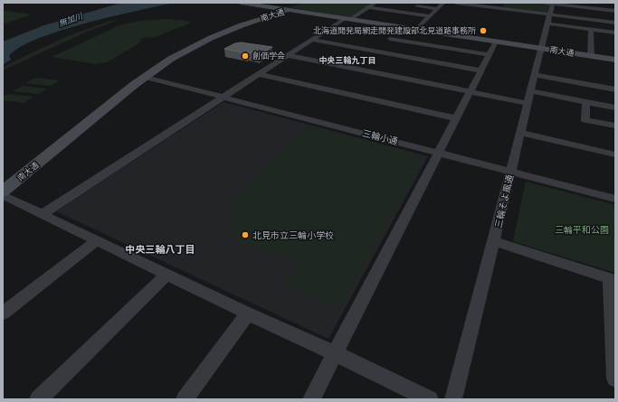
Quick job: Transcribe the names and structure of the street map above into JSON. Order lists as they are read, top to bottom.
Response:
{
  "streets": {
    "main road": ["南大通"],
    "street": ["三輪小通", "三輪そよ風通"]
  },
  "crossings": [
    ["南大通", "三輪小通"],
    ["南大通", "三輪そよ風通"],
    ["三輪小通", "三輪そよ風通"]
  ],
  "districts": ["中央三輪九丁目", "中央三輪八丁目"],
  "water": ["無加川"],
  "parks": ["三輪平和公園"],
  "places": ["北海道開発局網走開発建設部北見道路事務所", "創価学会", "北見市立三輪小学校"]
}
